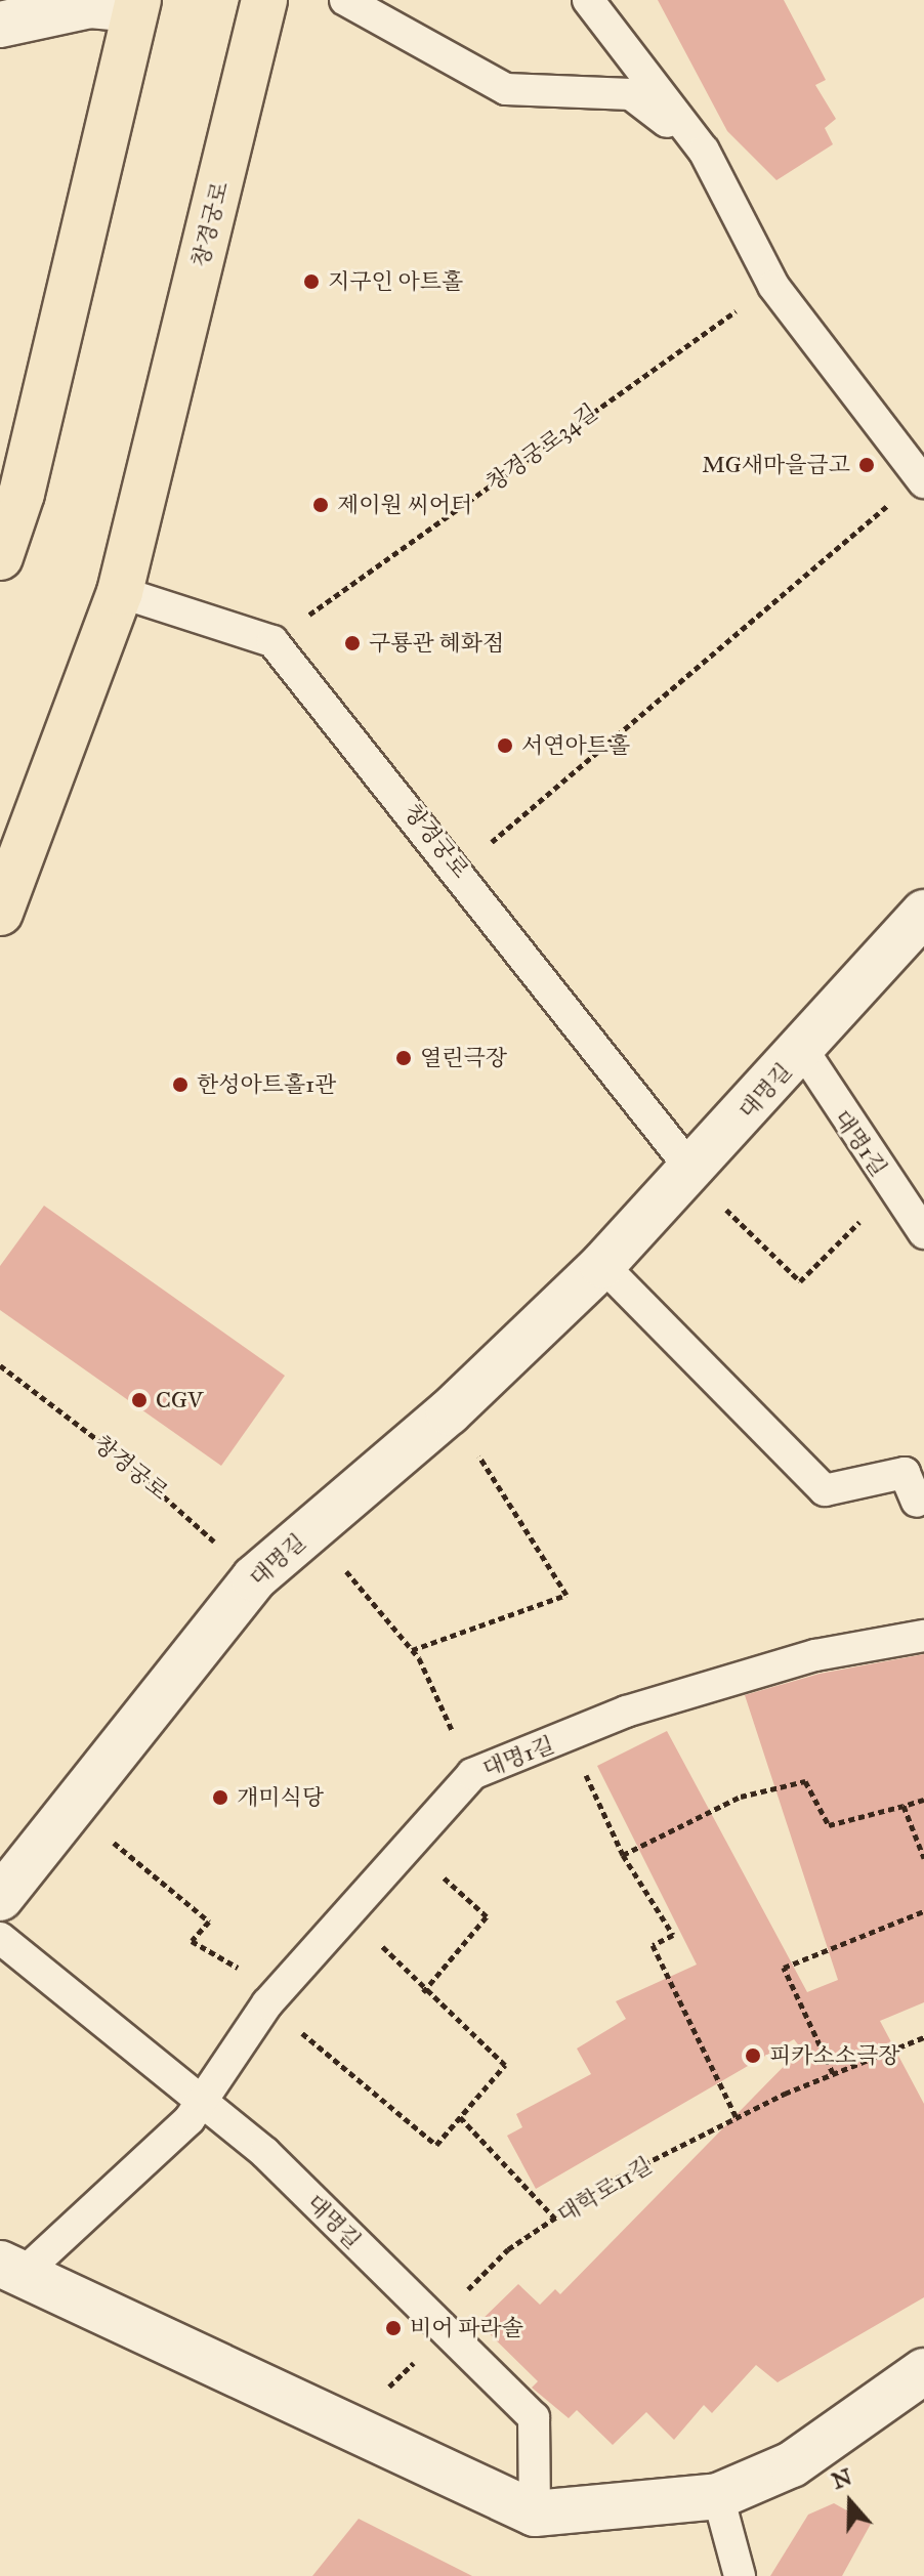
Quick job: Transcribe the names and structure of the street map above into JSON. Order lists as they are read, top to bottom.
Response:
{
  "streets": {
    "main road": ["창경궁로"],
    "street": ["대명길"],
    "lane": ["대명1길"],
    "path": ["창경궁로34길", "대학로11길"]
  },
  "crossings": [
    ["창경궁로", "창경궁로34길"],
    ["창경궁로", "대명길"],
    ["대명길", "대명1길"],
    ["대명길", "대학로11길"]
  ],
  "places": [
    "지구인 아트홀",
    "MG새마을금고",
    "제이원 씨어터",
    "구룡관 혜화점",
    "서연아트홀",
    "열린극장",
    "한성아트홀1관",
    "CGV",
    "개미식당",
    "피카소소극장",
    "비어 파라솔"
  ],
  "north": "top"
}
